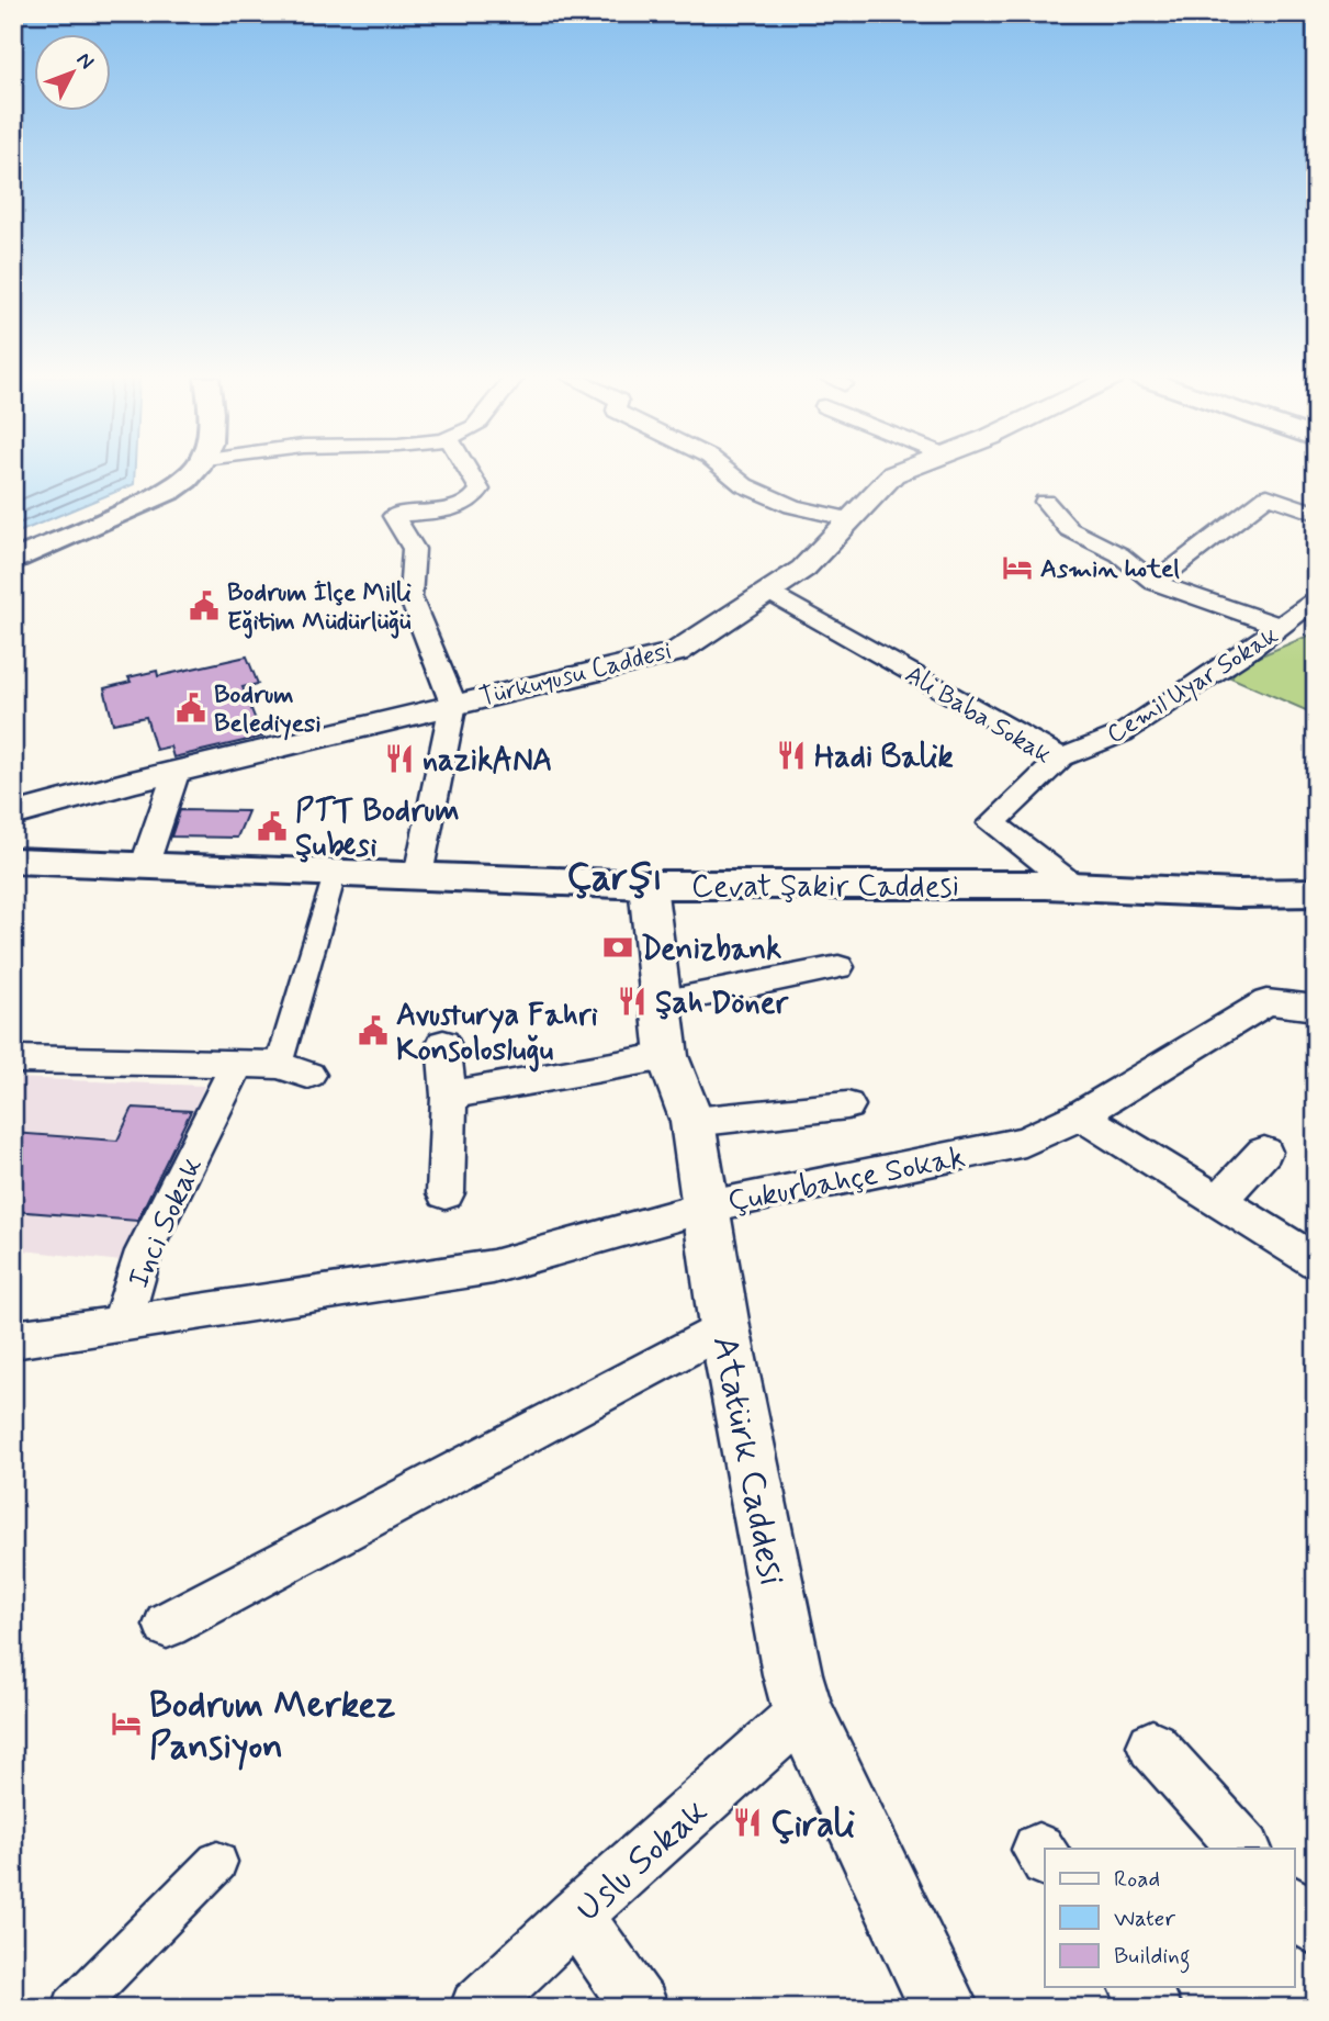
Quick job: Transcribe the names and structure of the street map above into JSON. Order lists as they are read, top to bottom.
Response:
{
  "streets": {
    "main road": ["Cevat Şakir Caddesi"],
    "street": [
      "Türkuyusu Caddesi",
      "Cemil Uyar Sokak",
      "Ali Baba Sokak",
      "Çukurbahçe Sokak",
      "Inci Sokak",
      "Atatürk Caddesi",
      "Uslu Sokak"
    ]
  },
  "crossings": [
    ["Türkuyusu Caddesi", "Ali Baba Sokak"],
    ["Cemil Uyar Sokak", "Ali Baba Sokak"],
    ["Ali Baba Sokak", "Cevat Şakir Caddesi"],
    ["Cevat Şakir Caddesi", "Atatürk Caddesi"],
    ["Çukurbahçe Sokak", "Inci Sokak"],
    ["Çukurbahçe Sokak", "Atatürk Caddesi"],
    ["Atatürk Caddesi", "Uslu Sokak"]
  ],
  "districts": ["Çarşı"],
  "places": {
    "hotel": ["Asmin hotel", "Bodrum Merkez Pansiyon"],
    "public building": [
      "Bodrum İlçe Milli Eğitim Müdürlüğü",
      "Bodrum Belediyesi",
      "PTT Bodrum Şubesi",
      "Avusturya Fahri Konsolosluğu"
    ],
    "restaurant": [
      "Hadi Balik",
      "nazikANA",
      "Şah Döner",
      "Çirali"
    ],
    "bank": ["Denizbank"]
  },
  "legend": ["Road", "Water", "Building"],
  "north": "top right"
}
